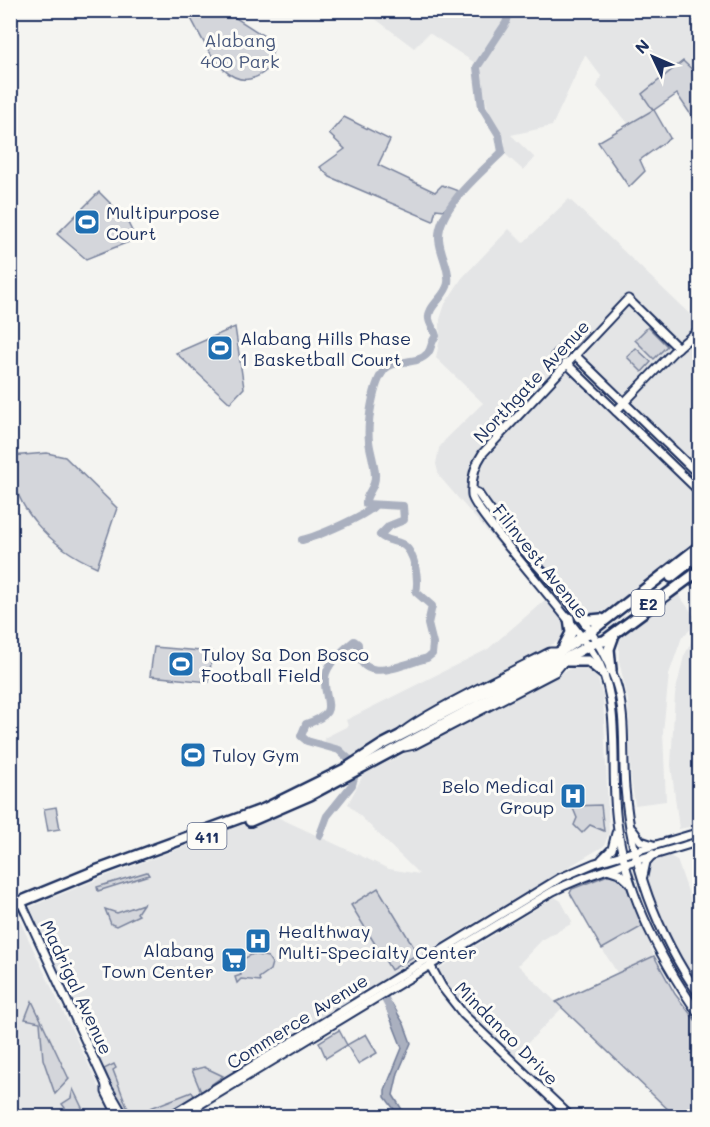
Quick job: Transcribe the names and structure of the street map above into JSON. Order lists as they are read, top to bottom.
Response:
{
  "streets": {
    "highway": ["E2", "411"],
    "main road": [
      "Northgate Avenue",
      "Filinvest Avenue",
      "Madrigal Avenue",
      "Commerce Avenue",
      "Mindanao Drive"
    ]
  },
  "crossings": [
    ["Northgate Avenue", "Filinvest Avenue"],
    ["Filinvest Avenue", "E2"],
    ["Filinvest Avenue", "411"],
    ["Filinvest Avenue", "Commerce Avenue"],
    ["E2", "411"],
    ["411", "Madrigal Avenue"],
    ["Commerce Avenue", "Mindanao Drive"]
  ],
  "parks": ["Alabang 400 Park"],
  "places": {
    "sports": [
      "Multipurpose Court",
      "Alabang Hills Phase 1 Basketball Court",
      "Tuloy Sa Don Bosco Football Field",
      "Tuloy Gym"
    ],
    "hospital": ["Belo Medical Group", "Healthway Multi-Specialty Center"],
    "supermarket": ["Alabang Town Center"]
  },
  "north": "top left"
}
